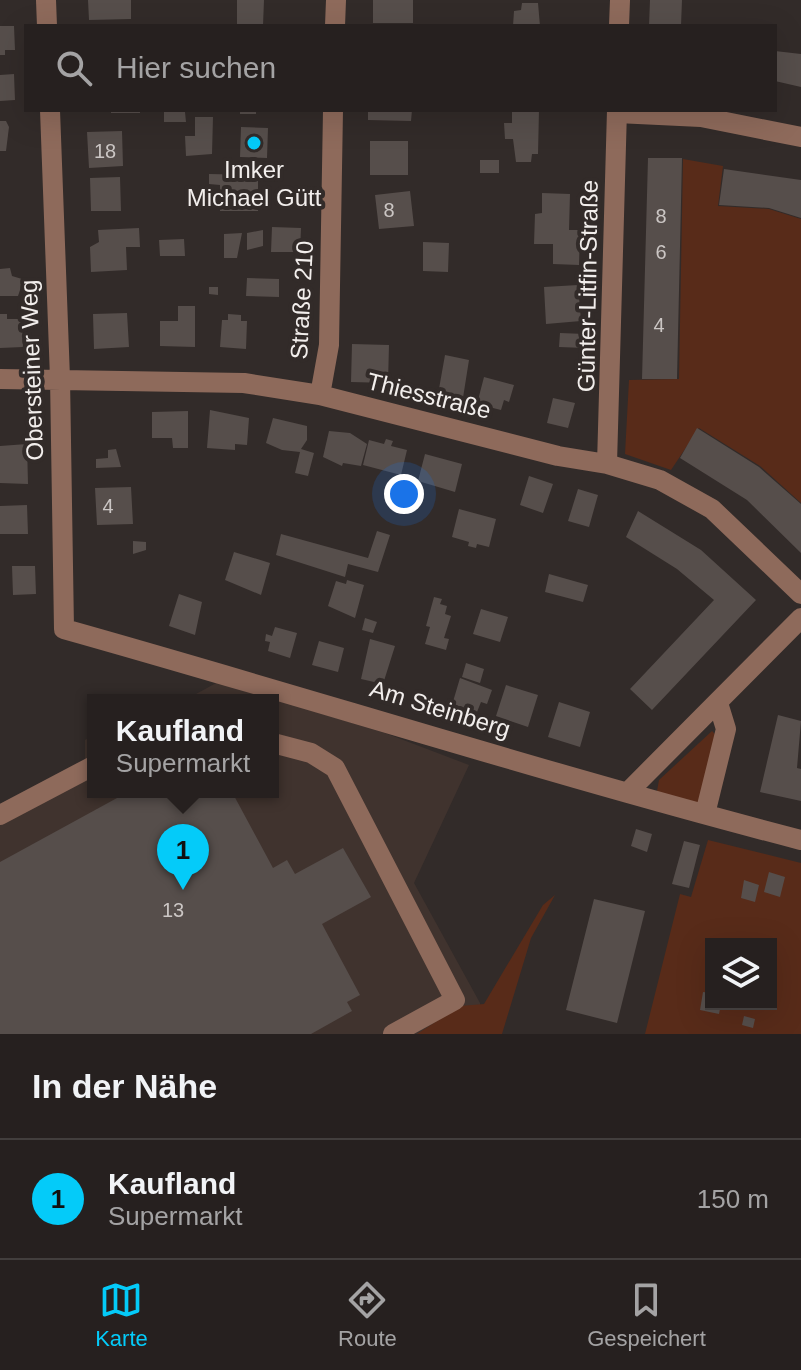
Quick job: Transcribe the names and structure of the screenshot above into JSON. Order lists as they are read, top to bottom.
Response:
{
  "streets": {
    "street": [
      "Günter-Litfin-Straße",
      "Straße 210",
      "Obersteiner Weg",
      "Thiesstraße",
      "Am Steinberg"
    ]
  },
  "crossings": [
    ["Günter-Litfin-Straße", "Thiesstraße"],
    ["Straße 210", "Thiesstraße"],
    ["Obersteiner Weg", "Thiesstraße"],
    ["Obersteiner Weg", "Am Steinberg"]
  ],
  "places": ["Imker Michael Gütt"],
  "house_numbers": [
    "18",
    "8",
    "8",
    "6",
    "4",
    "4",
    "13"
  ],
  "page": {
    "search": "Hier suchen",
    "popup": ["Kaufland", "Supermarkt"],
    "pins": "1",
    "heading": "In der Nähe",
    "list": [
      {
        "mark": "1",
        "name": "Kaufland",
        "note": "Supermarkt",
        "value": "150 m"
      }
    ],
    "nav": ["Karte", "Route", "Gespeichert"]
  }
}
